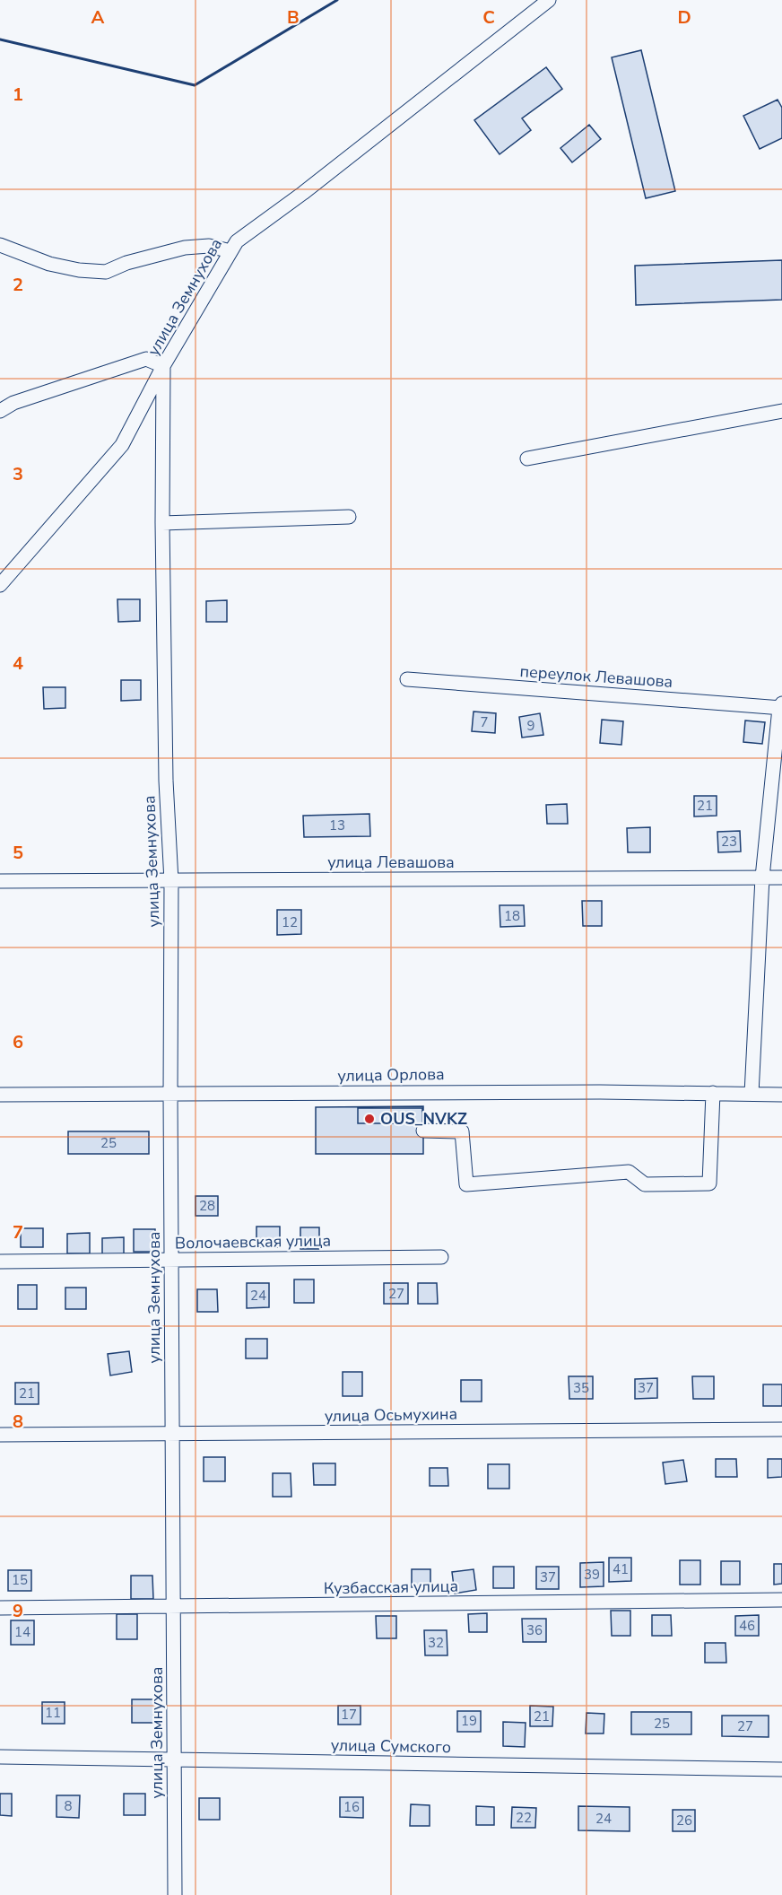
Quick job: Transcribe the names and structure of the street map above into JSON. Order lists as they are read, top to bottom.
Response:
{
  "streets": {
    "street": [
      "улица Земнухова",
      "переулок Левашова",
      "улица Левашова",
      "улица Орлова",
      "Волочаевская улица",
      "улица Осьмухина",
      "Кузбасская улица",
      "улица Сумского"
    ]
  },
  "crossings": [
    ["улица Земнухова", "улица Левашова"],
    ["улица Земнухова", "улица Орлова"],
    ["улица Земнухова", "Волочаевская улица"],
    ["улица Земнухова", "улица Осьмухина"],
    ["улица Земнухова", "Кузбасская улица"],
    ["улица Земнухова", "улица Сумского"]
  ],
  "places": ["OUS_NVKZ"],
  "house_numbers": [
    "7",
    "9",
    "21",
    "13",
    "23",
    "18",
    "12",
    "25",
    "28",
    "27",
    "24",
    "35",
    "37",
    "21",
    "41",
    "39",
    "37",
    "15",
    "46",
    "36",
    "14",
    "32",
    "11",
    "17",
    "21",
    "19",
    "25",
    "27",
    "8",
    "16",
    "22",
    "24",
    "26"
  ],
  "grid": {
    "columns": [
      "A",
      "B",
      "C",
      "D"
    ],
    "rows": [
      "1",
      "2",
      "3",
      "4",
      "5",
      "6",
      "7",
      "8",
      "9"
    ]
  }
}
